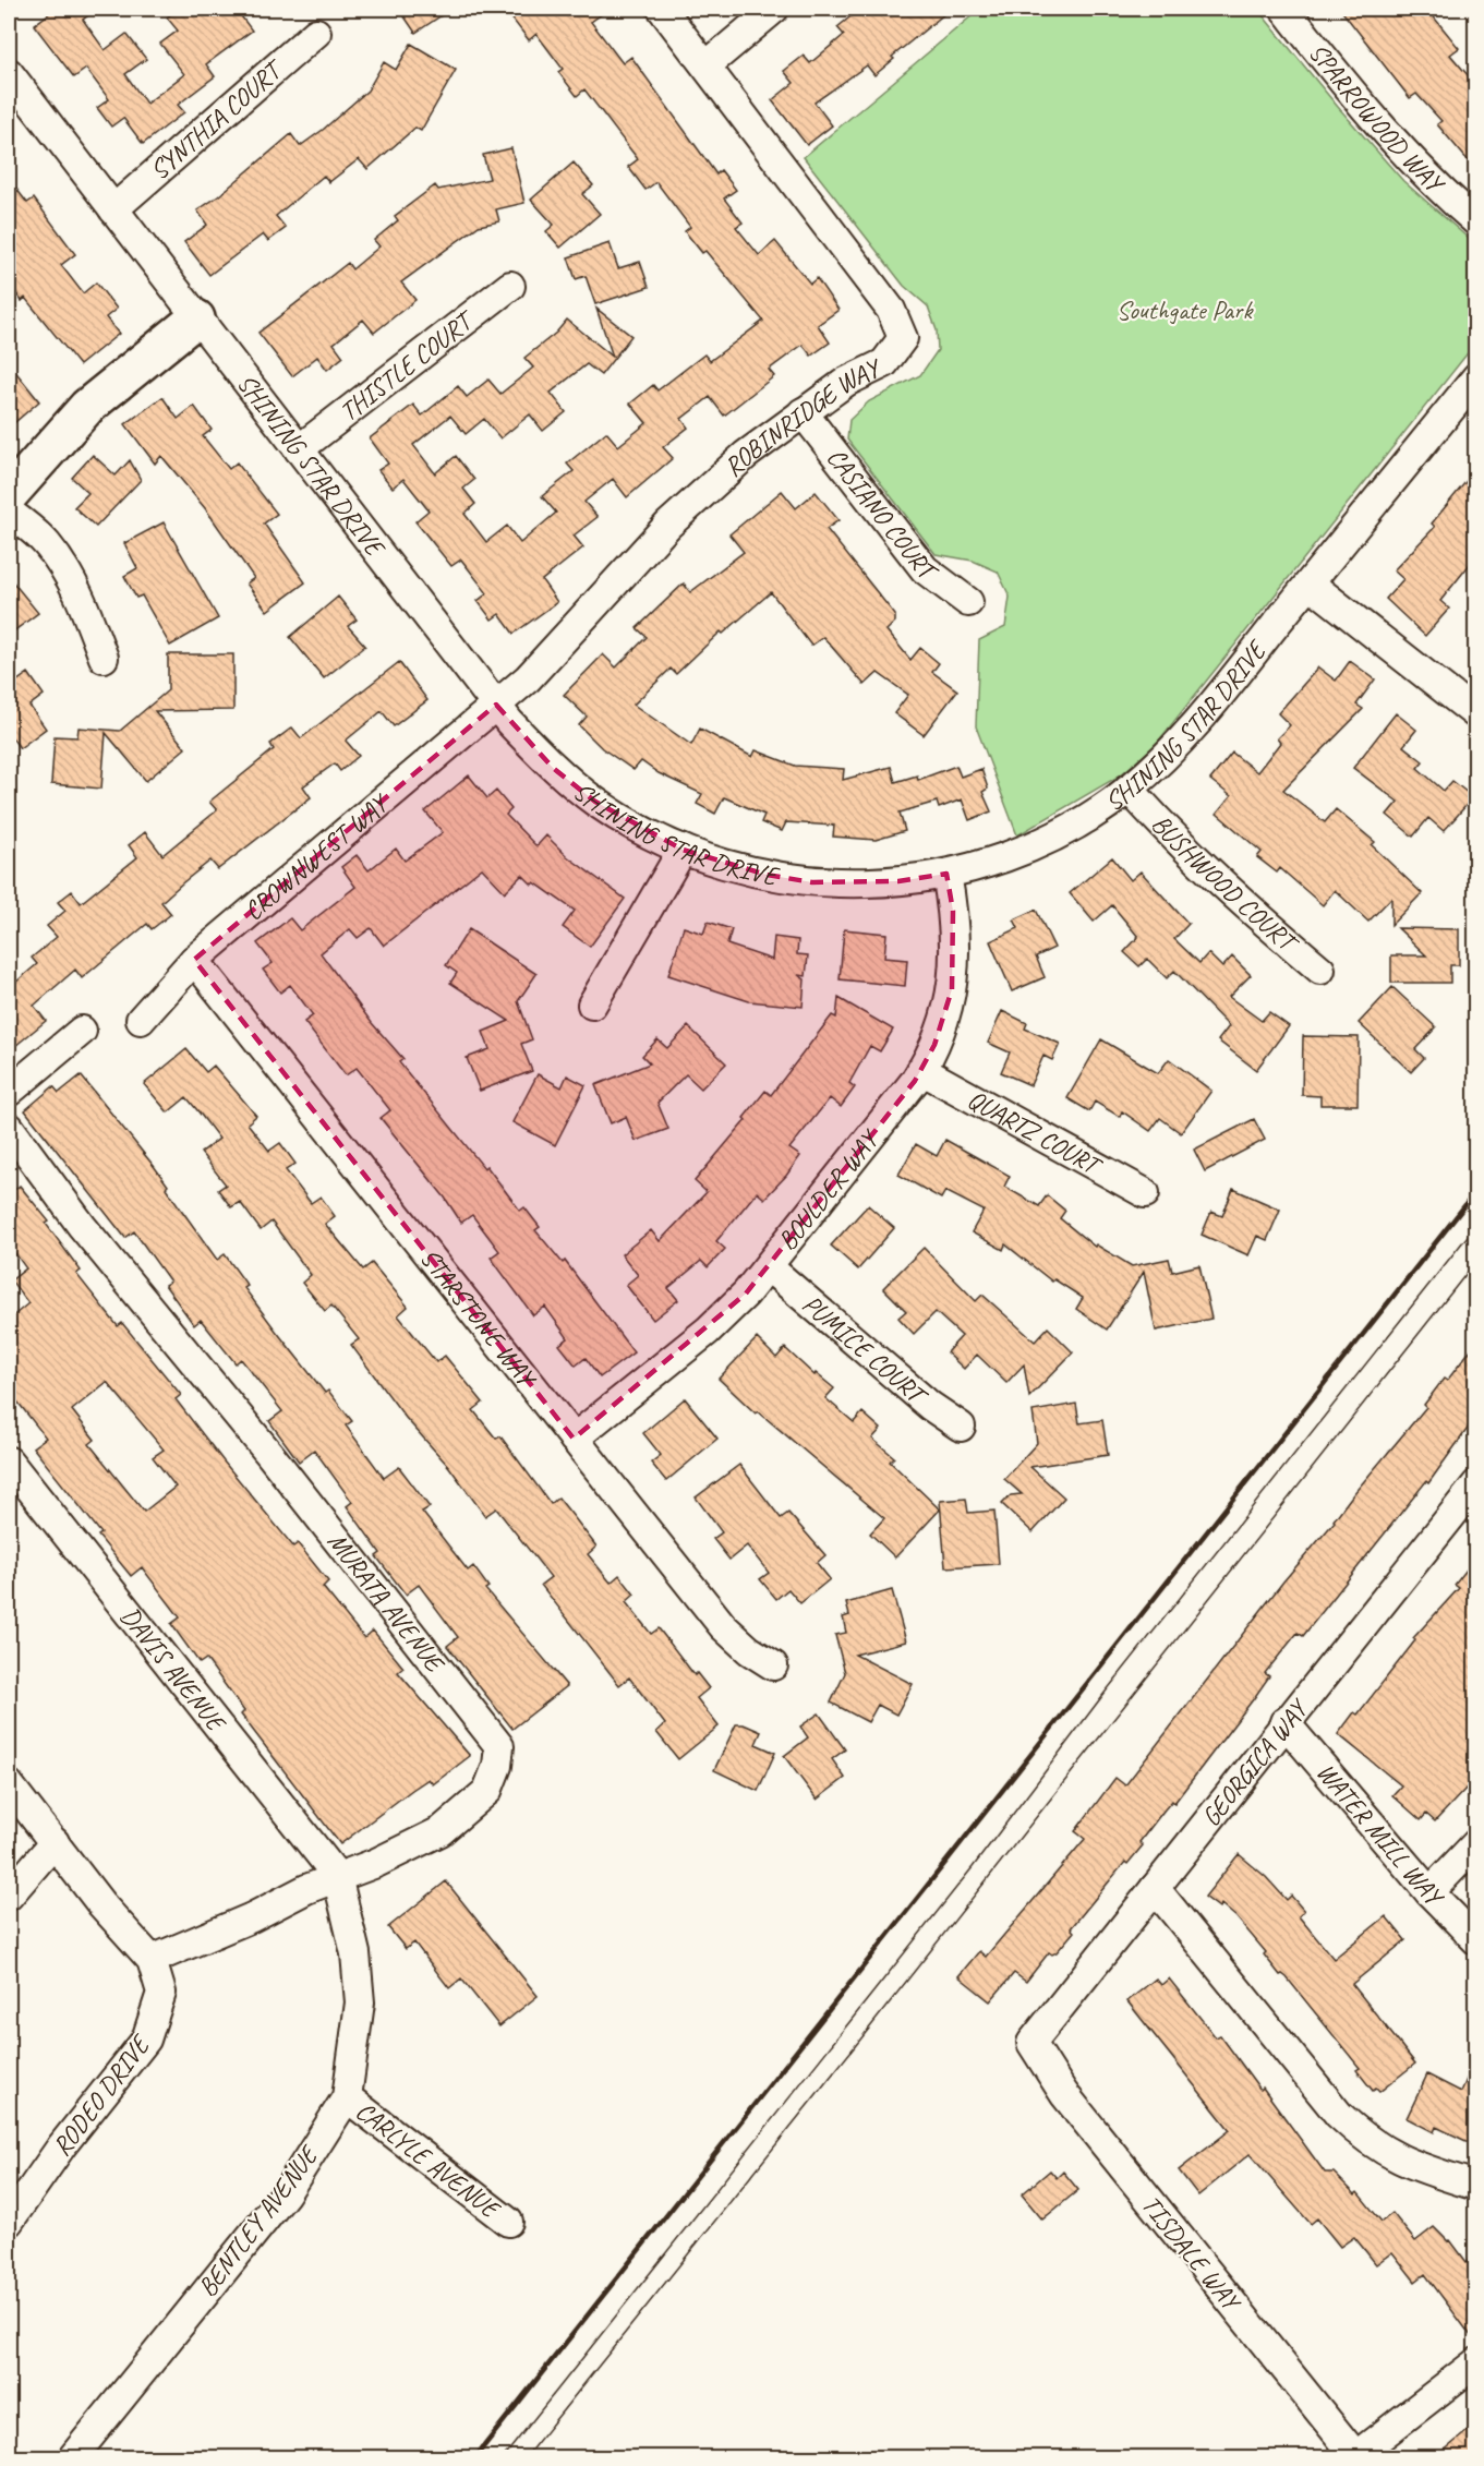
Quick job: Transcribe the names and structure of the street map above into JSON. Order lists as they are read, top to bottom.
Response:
{
  "streets": {
    "street": [
      "SPARROWOOD WAY",
      "SYNTHIA COURT",
      "THISTLE COURT",
      "ROBINRIDGE WAY",
      "SHINING STAR DRIVE",
      "CASIANO COURT",
      "CROWNWEST WAY",
      "BUSHWOOD COURT",
      "QUARTZ COURT",
      "BOULDER WAY",
      "STARSTONE WAY",
      "PUMICE COURT",
      "MURATA AVENUE",
      "DAVIS AVENUE",
      "GEORGICA WAY",
      "WATER MILL WAY",
      "RODEO DRIVE",
      "CARLYLE AVENUE",
      "BENTLEY AVENUE",
      "TISDALE WAY"
    ]
  },
  "crossings": [
    ["SYNTHIA COURT", "SHINING STAR DRIVE"],
    ["THISTLE COURT", "SHINING STAR DRIVE"],
    ["ROBINRIDGE WAY", "SHINING STAR DRIVE"],
    ["ROBINRIDGE WAY", "CASIANO COURT"],
    ["ROBINRIDGE WAY", "CROWNWEST WAY"],
    ["SHINING STAR DRIVE", "CROWNWEST WAY"],
    ["SHINING STAR DRIVE", "BUSHWOOD COURT"],
    ["SHINING STAR DRIVE", "BOULDER WAY"],
    ["CROWNWEST WAY", "STARSTONE WAY"],
    ["QUARTZ COURT", "BOULDER WAY"],
    ["BOULDER WAY", "STARSTONE WAY"],
    ["BOULDER WAY", "PUMICE COURT"],
    ["MURATA AVENUE", "DAVIS AVENUE"],
    ["MURATA AVENUE", "RODEO DRIVE"],
    ["MURATA AVENUE", "BENTLEY AVENUE"],
    ["DAVIS AVENUE", "BENTLEY AVENUE"],
    ["GEORGICA WAY", "WATER MILL WAY"],
    ["GEORGICA WAY", "TISDALE WAY"],
    ["CARLYLE AVENUE", "BENTLEY AVENUE"]
  ],
  "parks": ["Southgate Park"]
}
